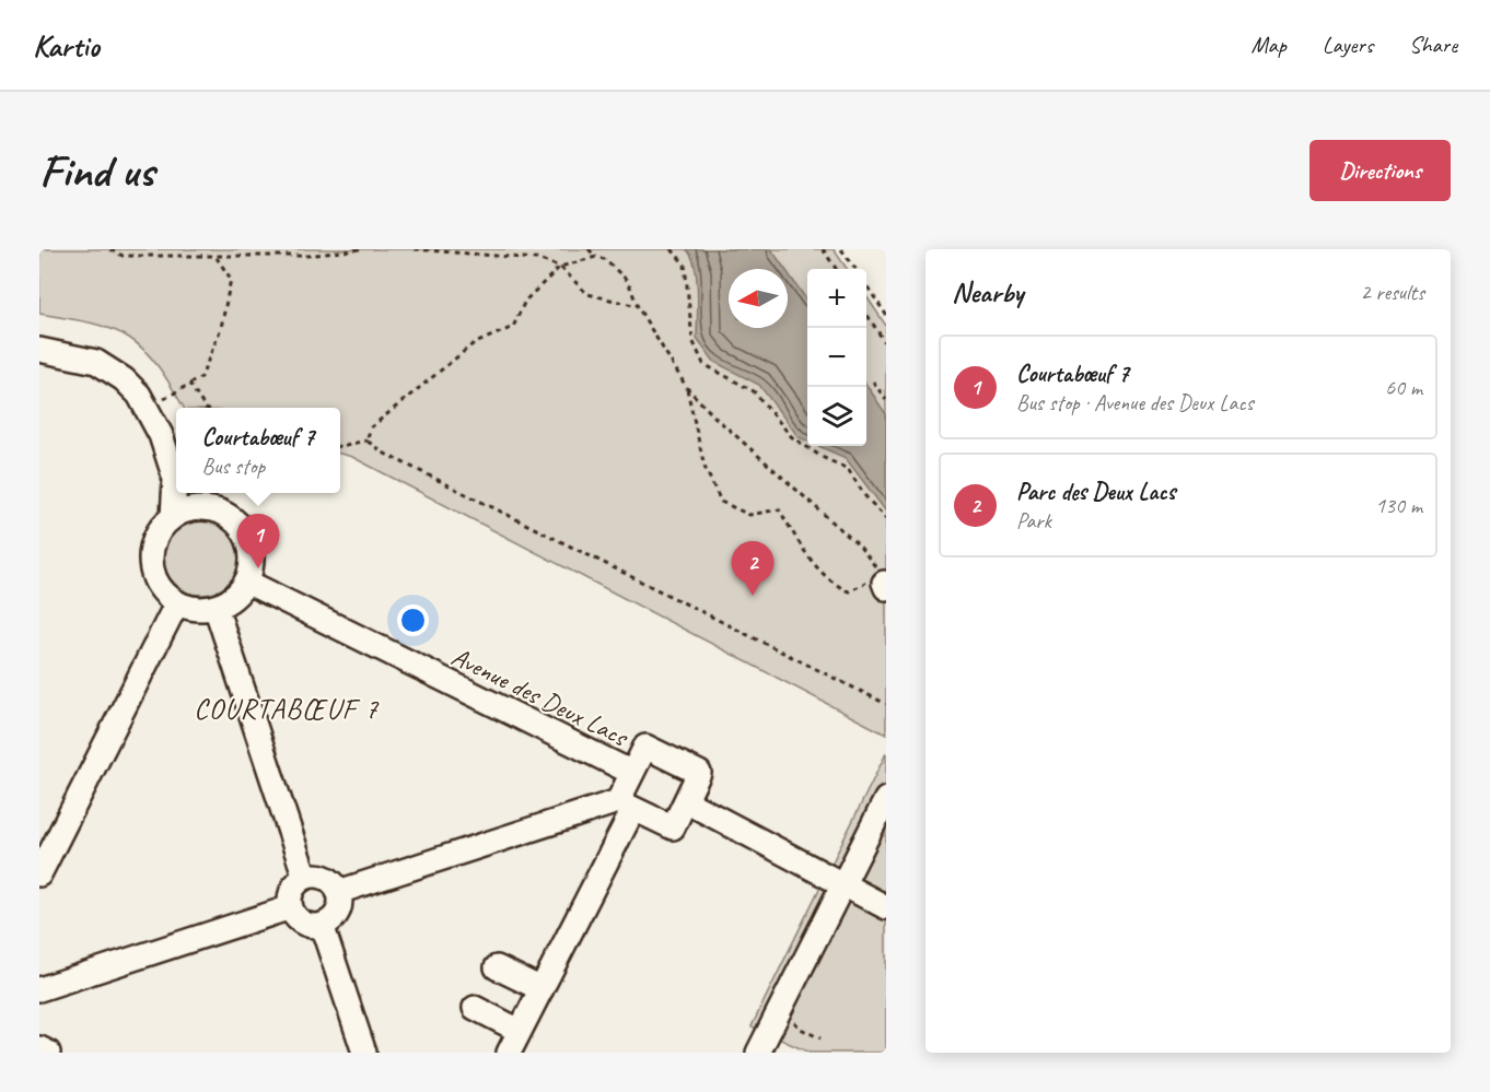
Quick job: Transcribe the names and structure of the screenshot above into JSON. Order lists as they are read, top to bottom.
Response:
{
  "streets": {
    "street": ["Avenue des Deux Lacs"]
  },
  "districts": ["COURTABŒUF 7"],
  "north": "left",
  "page": {
    "header": "Kartio",
    "nav": ["Map", "Layers", "Share"],
    "buttons": "Directions",
    "title": "Find us",
    "heading": ["Nearby", "2 results"],
    "map_buttons": ["+", "−"],
    "list": [
      {
        "mark": "1",
        "name": "Courtabœuf 7",
        "note": "Bus stop · Avenue des Deux Lacs",
        "value": "60 m"
      },
      {
        "mark": "2",
        "name": "Parc des Deux Lacs",
        "note": "Park",
        "value": "130 m"
      }
    ],
    "popup": ["Courtabœuf 7", "Bus stop"],
    "pins": ["1", "2"]
  }
}
